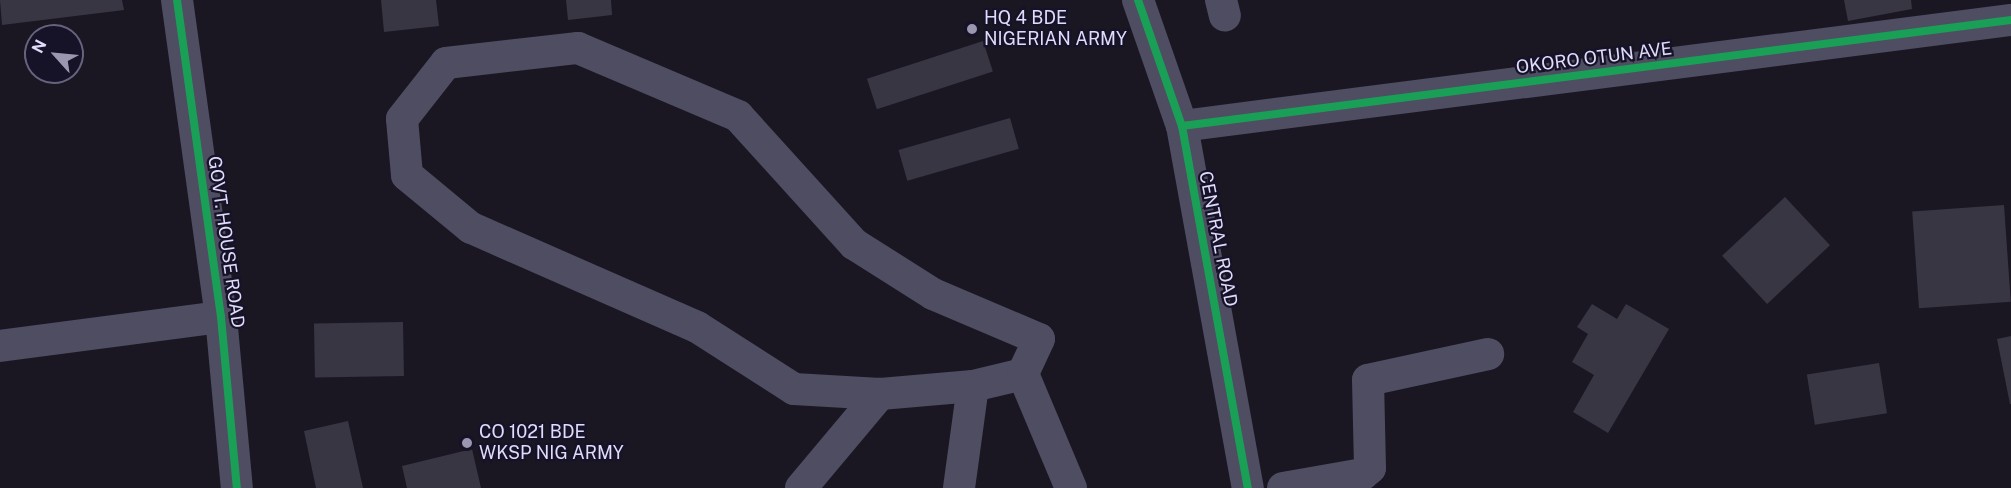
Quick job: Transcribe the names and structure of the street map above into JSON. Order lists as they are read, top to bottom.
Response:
{
  "streets": {
    "street": ["OKORO OTUN AVE", "CENTRAL ROAD", "GOVT. HOUSE ROAD"]
  },
  "crossings": [
    ["OKORO OTUN AVE", "CENTRAL ROAD"]
  ],
  "places": ["HQ 4 BDE NIGERIAN ARMY", "CO 1021 BDE WKSP NIG ARMY"],
  "north": "top left"
}
